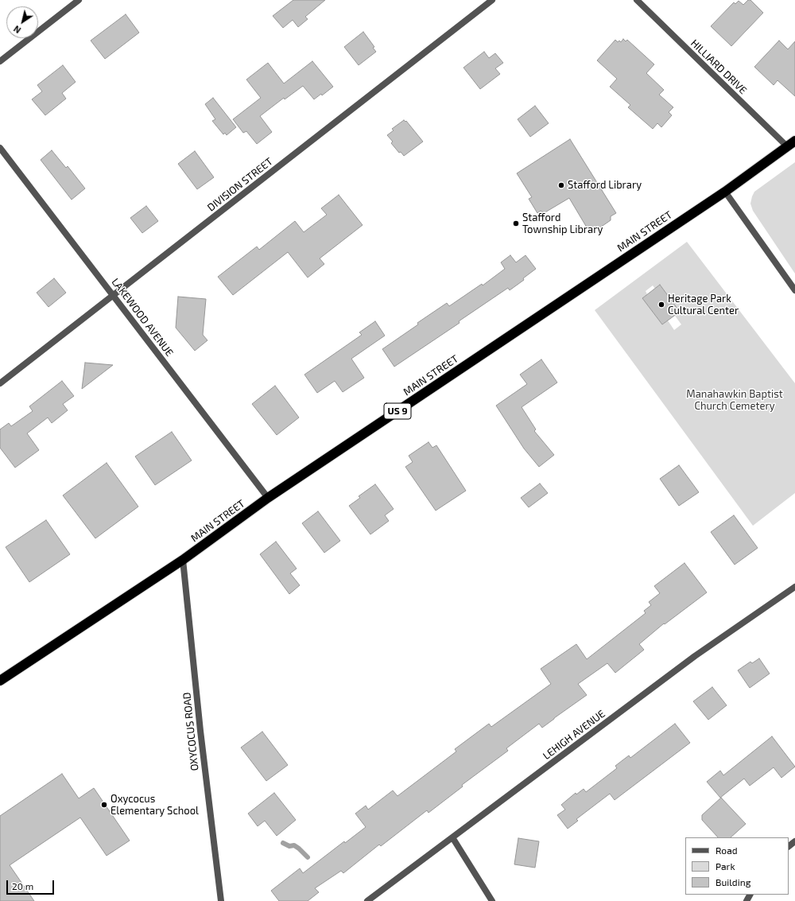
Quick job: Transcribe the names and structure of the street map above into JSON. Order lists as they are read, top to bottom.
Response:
{
  "streets": {
    "highway": ["MAIN STREET", "US 9"],
    "street": [
      "HILLIARD DRIVE",
      "DIVISION STREET",
      "LAKEWOOD AVENUE",
      "OXYCOCUS ROAD",
      "LEHIGH AVENUE"
    ]
  },
  "crossings": [
    ["HILLIARD DRIVE", "MAIN STREET"],
    ["DIVISION STREET", "LAKEWOOD AVENUE"],
    ["MAIN STREET", "LAKEWOOD AVENUE"],
    ["MAIN STREET", "OXYCOCUS ROAD"]
  ],
  "parks": ["Manahawkin Baptist Church Cemetery"],
  "places": [
    "Stafford Library",
    "Stafford Township Library",
    "Heritage Park Cultural Center",
    "Oxycocus Elementary School"
  ],
  "legend": ["Road", "Park", "Building"],
  "scale_bar": "20 m",
  "north": "bottom left"
}
